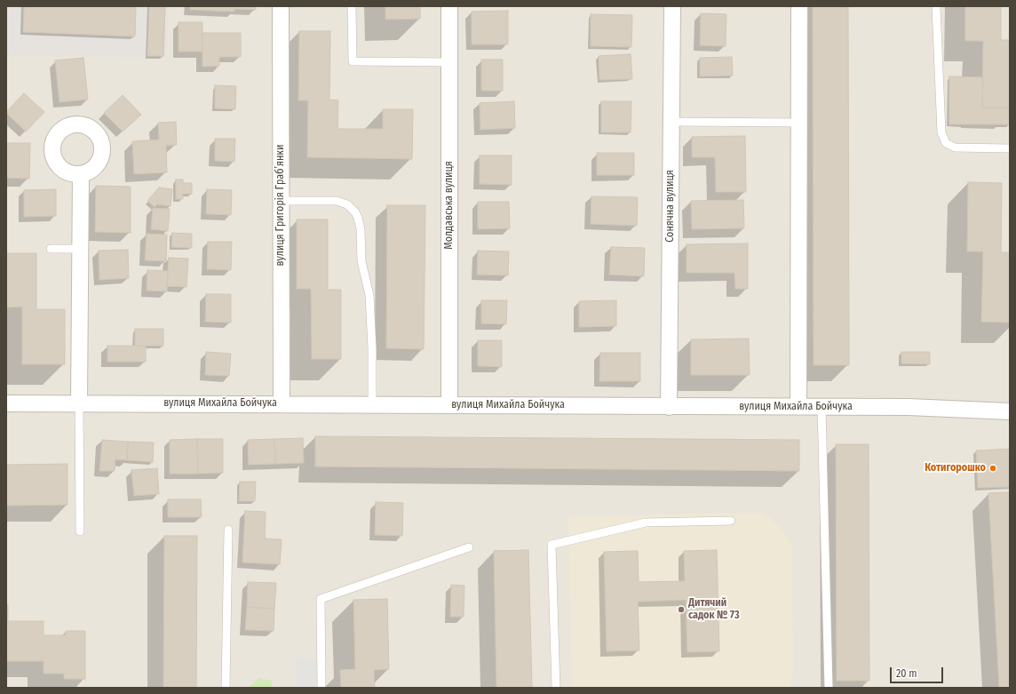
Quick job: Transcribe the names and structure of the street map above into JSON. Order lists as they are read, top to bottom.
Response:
{
  "streets": {
    "street": [
      "вулиця Григорія Грабʼянки",
      "Молдавська вулиця",
      "Сонячна вулиця",
      "вулиця Михайла Бойчука"
    ]
  },
  "crossings": [
    ["вулиця Григорія Грабʼянки", "вулиця Михайла Бойчука"],
    ["Молдавська вулиця", "вулиця Михайла Бойчука"],
    ["Сонячна вулиця", "вулиця Михайла Бойчука"]
  ],
  "places": ["Котигорошко", "Дитячий садок № 73"],
  "scale_bar": "20 m"
}
